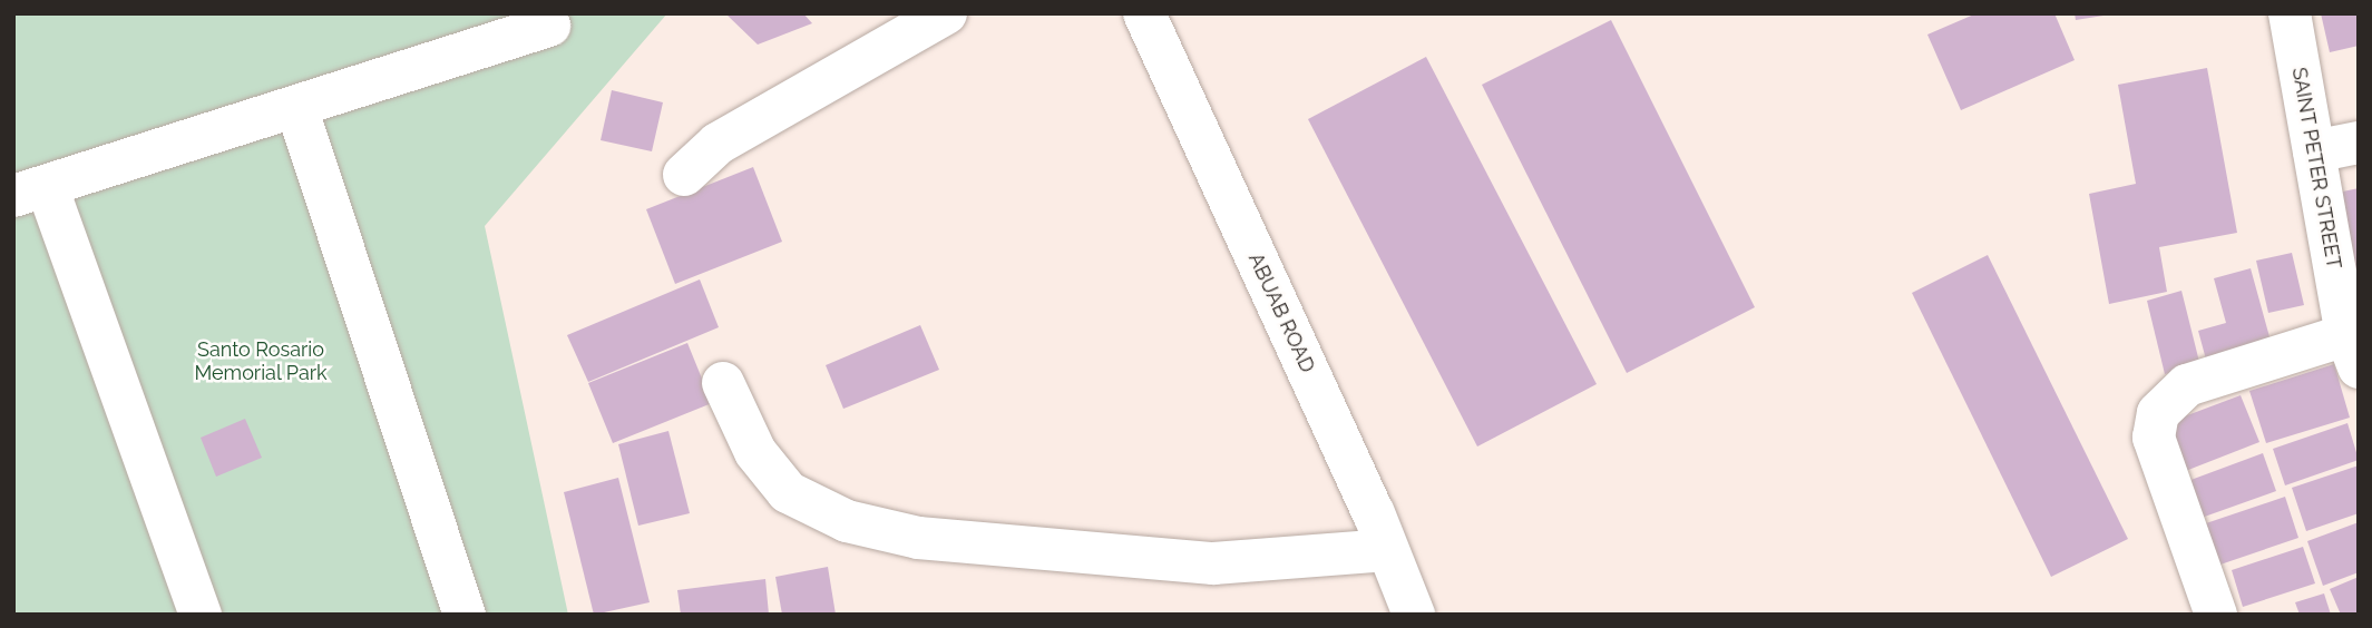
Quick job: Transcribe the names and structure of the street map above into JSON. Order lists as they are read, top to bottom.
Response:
{
  "streets": {
    "street": ["SAINT PETER STREET", "ABUAB ROAD"]
  },
  "parks": ["Santo Rosario Memorial Park"]
}
